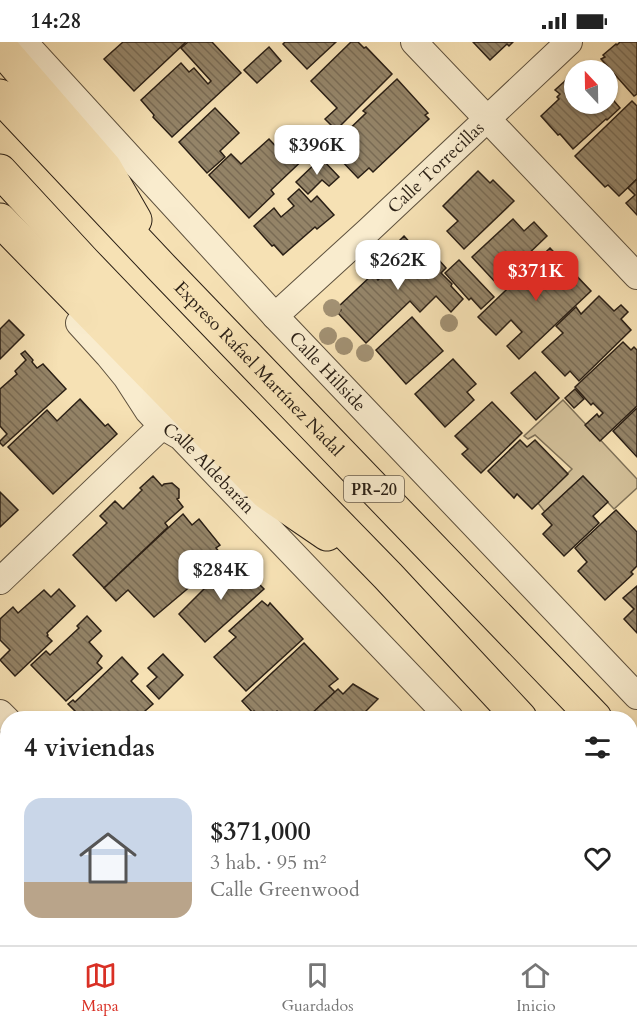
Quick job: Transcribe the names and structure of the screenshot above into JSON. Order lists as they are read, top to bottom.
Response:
{
  "streets": {
    "highway": ["Expreso Rafael Martínez Nadal", "PR-20"],
    "street": ["Calle Torrecillas", "Calle Hillside", "Calle Aldebarán"]
  },
  "crossings": [
    ["Calle Torrecillas", "Calle Hillside"]
  ],
  "north": "top",
  "page": {
    "status": "14:28",
    "price": [
      "$396K",
      "$262K",
      "$371K",
      "$284K"
    ],
    "heading": "4 viviendas",
    "list": [
      {
        "name": "$371,000",
        "note": "3 hab. · 95 m² · Calle Greenwood"
      }
    ],
    "tabs": ["Mapa", "Guardados", "Inicio"]
  }
}
